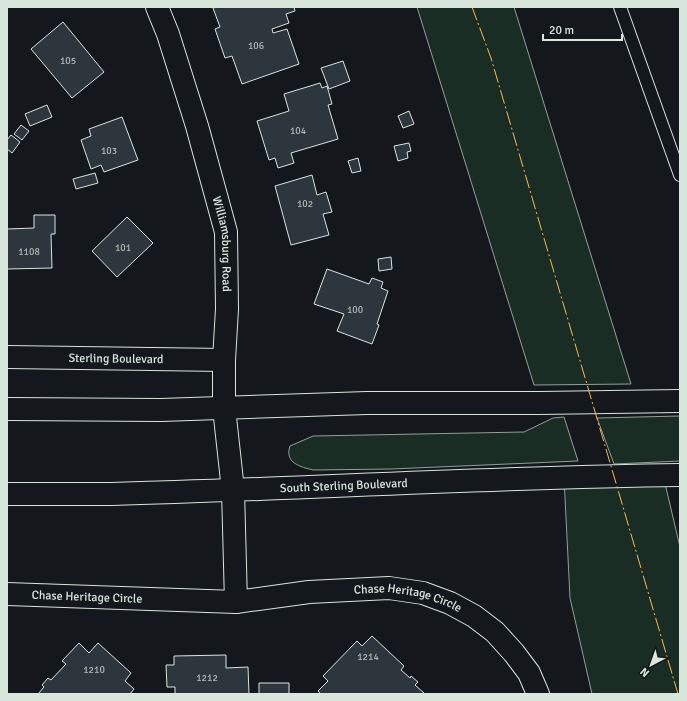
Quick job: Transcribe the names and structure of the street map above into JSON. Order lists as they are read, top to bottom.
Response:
{
  "streets": {
    "street": [
      "Williamsburg Road",
      "Sterling Boulevard",
      "South Sterling Boulevard",
      "Chase Heritage Circle"
    ]
  },
  "crossings": [
    ["Williamsburg Road", "Sterling Boulevard"],
    ["Williamsburg Road", "South Sterling Boulevard"]
  ],
  "house_numbers": [
    "106",
    "105",
    "104",
    "103",
    "102",
    "101",
    "1108",
    "100",
    "1214",
    "1210",
    "1212"
  ],
  "scale_bar": "20 m",
  "north": "bottom left"
}
